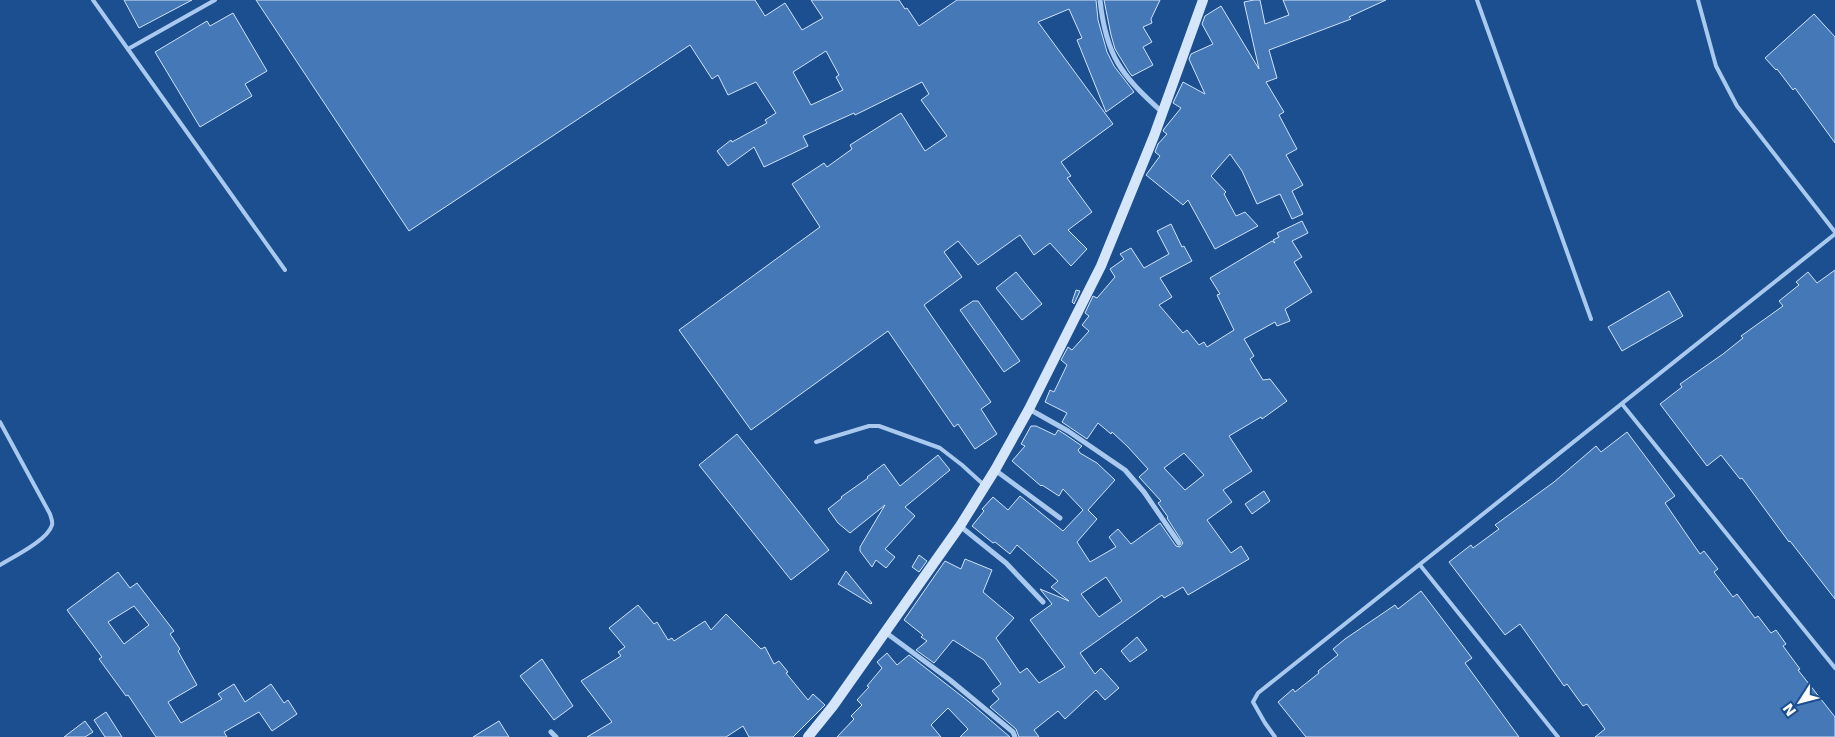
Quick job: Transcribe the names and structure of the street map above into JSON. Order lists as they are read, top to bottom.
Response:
{
  "north": "bottom left"
}
